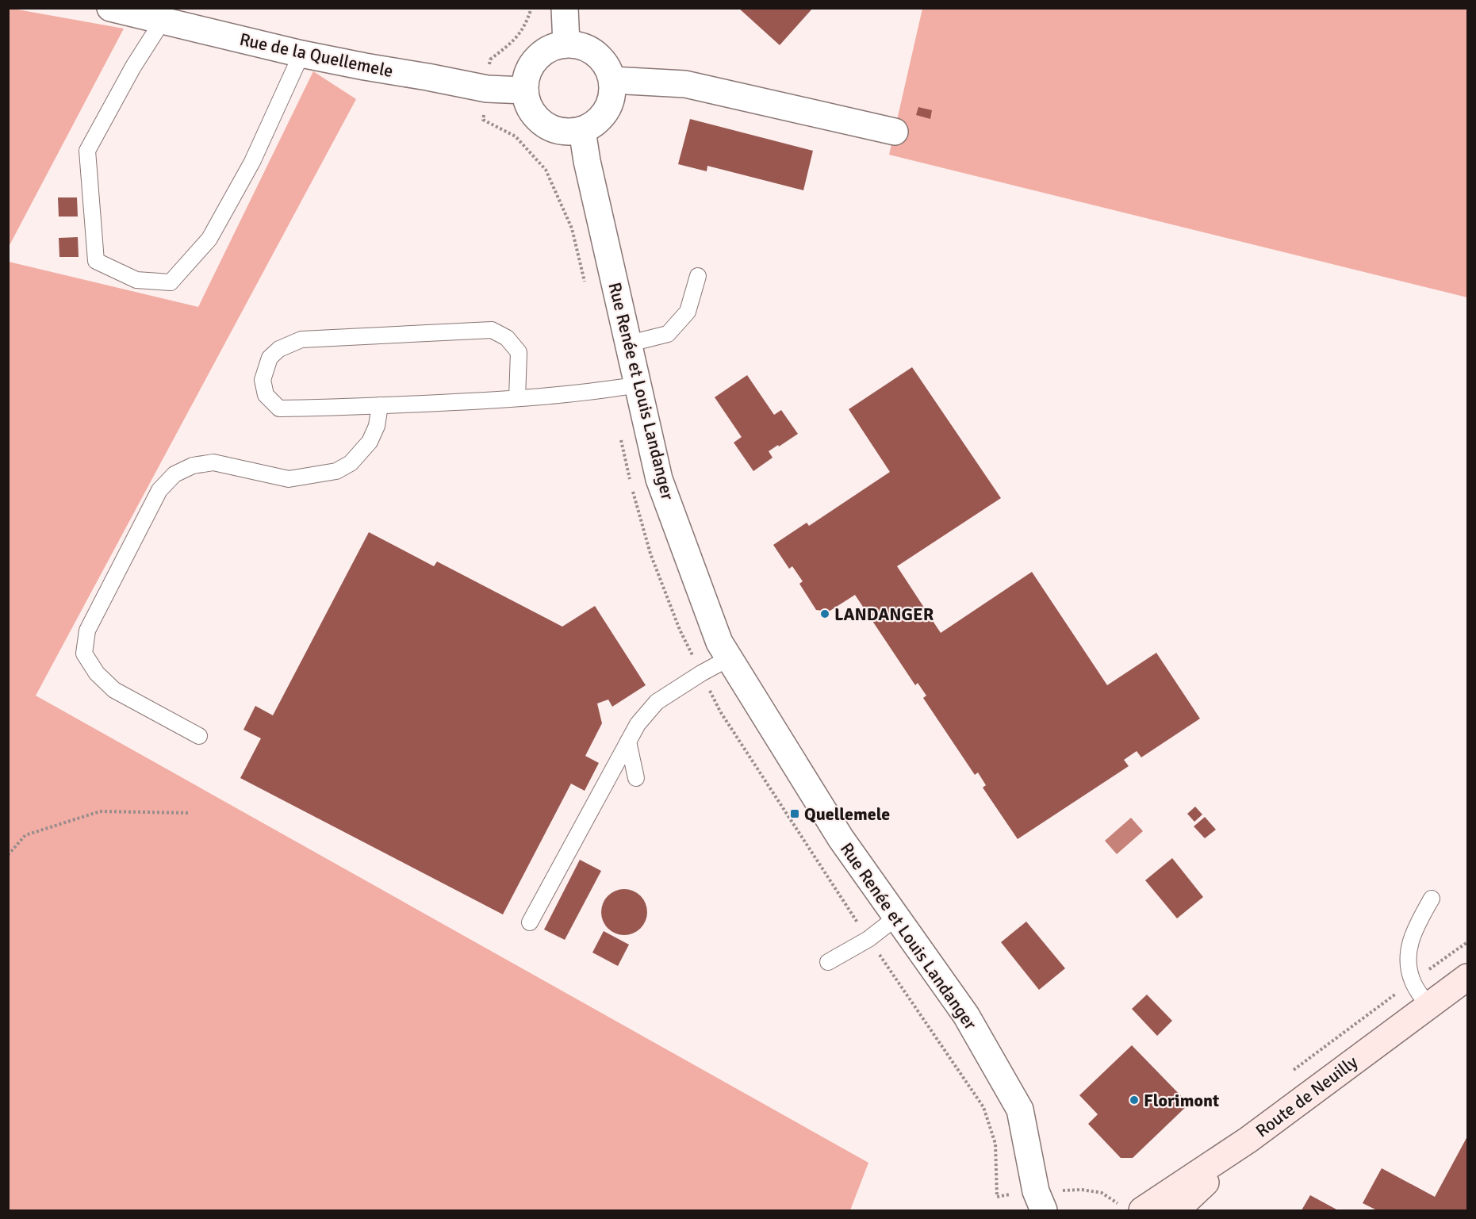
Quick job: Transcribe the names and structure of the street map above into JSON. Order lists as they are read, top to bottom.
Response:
{
  "streets": {
    "main road": ["Route de Neuilly"],
    "street": ["Rue de la Quellemele", "Rue Renée et Louis Landanger"]
  },
  "crossings": [
    ["Rue de la Quellemele", "Rue Renée et Louis Landanger"]
  ],
  "places": {
    "other": ["LANDANGER", "Florimont"],
    "transit": ["Quellemele"]
  }
}
